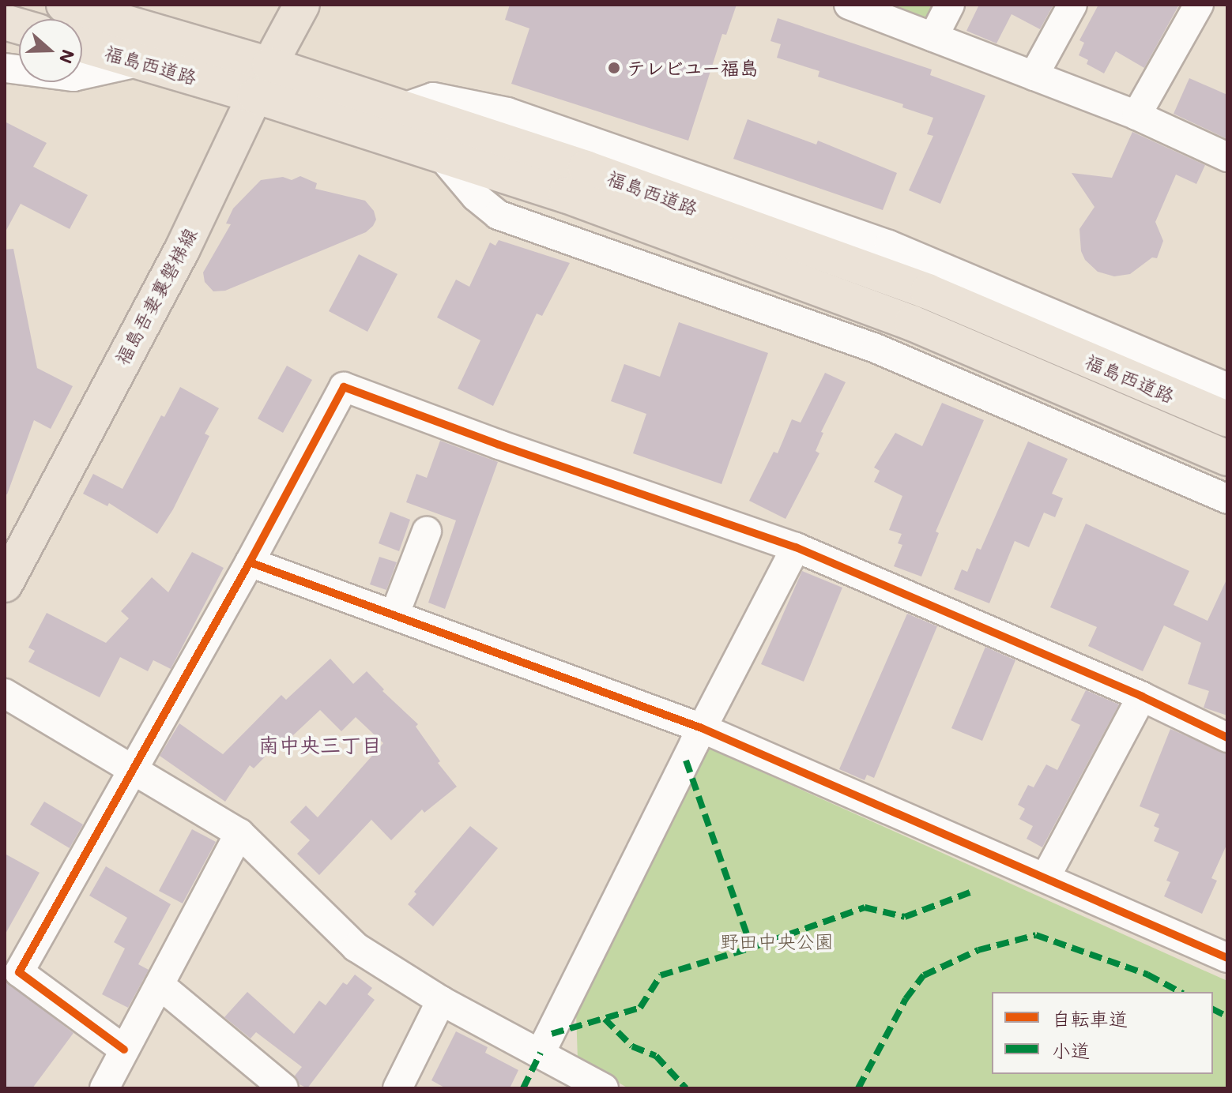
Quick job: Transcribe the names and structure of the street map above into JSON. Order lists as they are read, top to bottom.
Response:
{
  "streets": {
    "main road": ["福島西道路", "福島吾妻裏磐梯線"]
  },
  "crossings": [
    ["福島西道路", "福島吾妻裏磐梯線"]
  ],
  "districts": ["南中央三丁目"],
  "parks": ["野田中央公園"],
  "places": ["テレビユー福島"],
  "legend": ["自転車道", "小道"],
  "north": "right"
}
